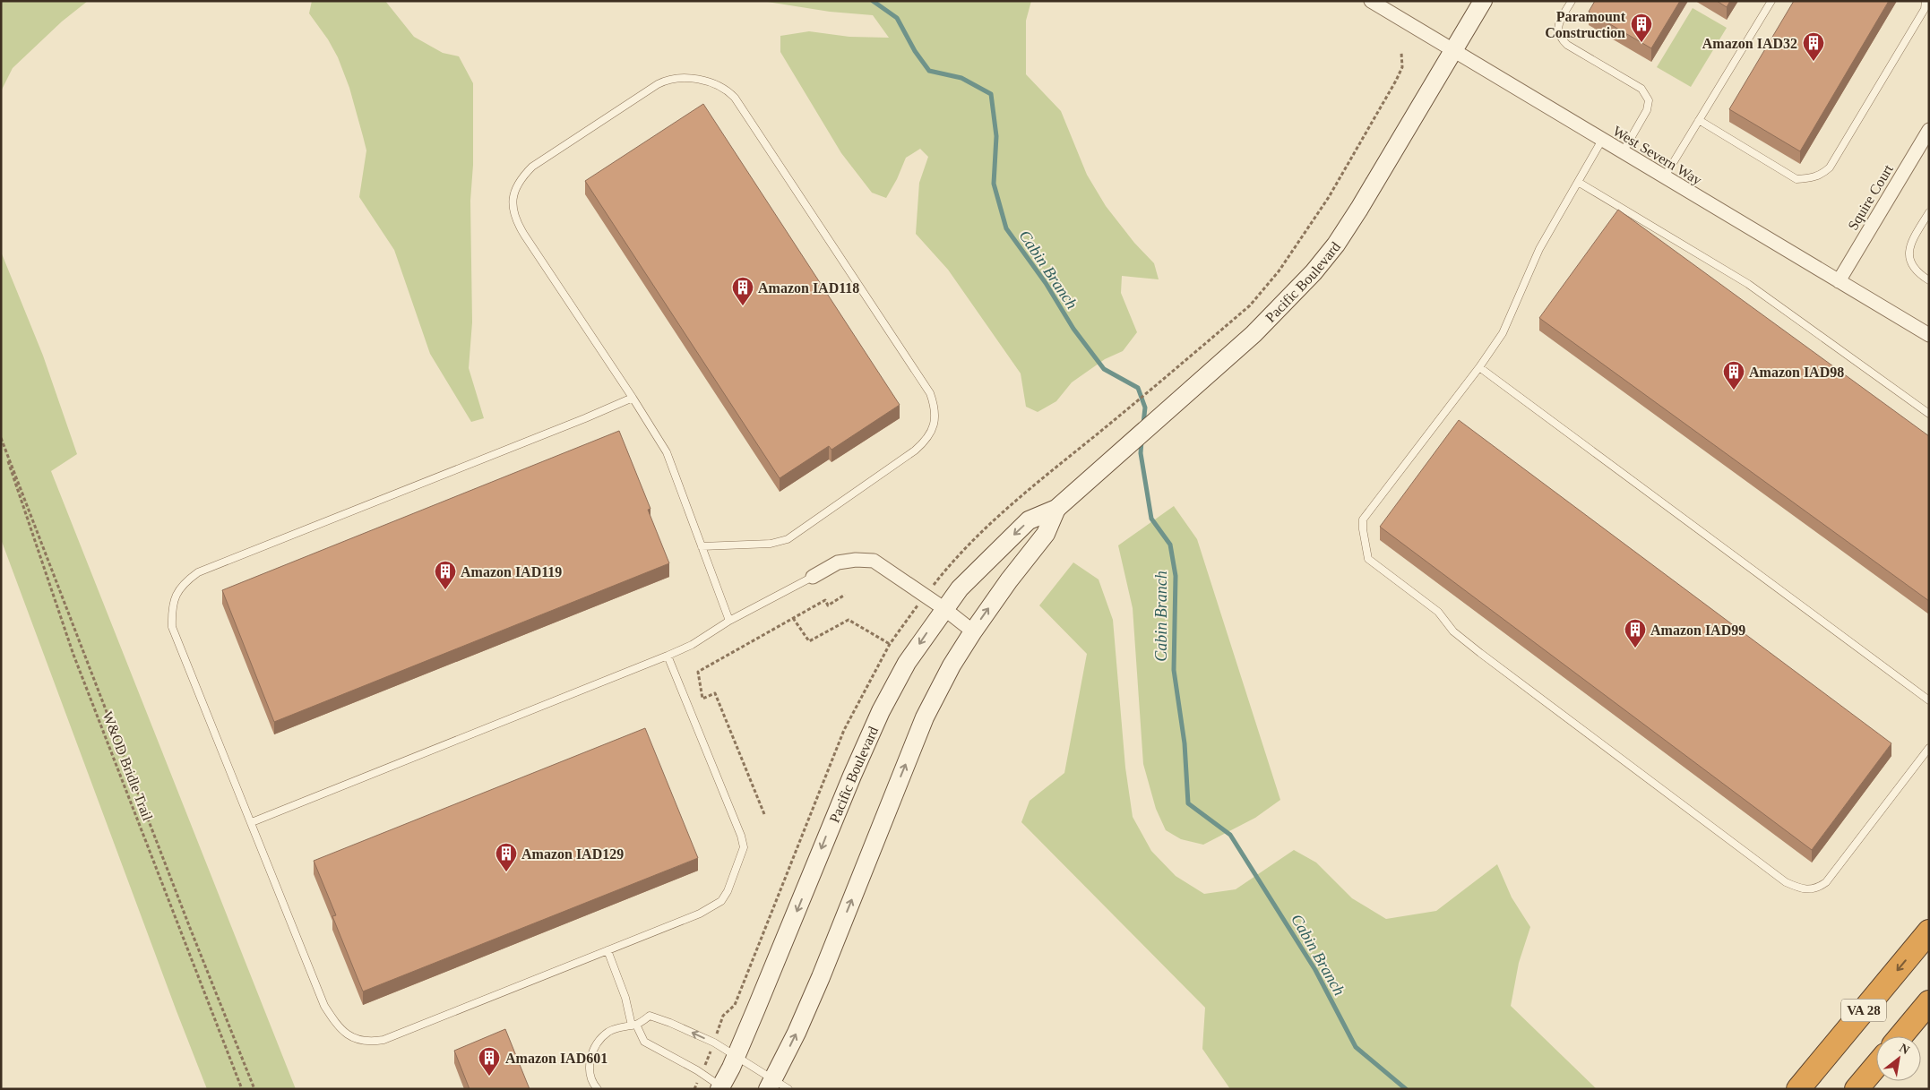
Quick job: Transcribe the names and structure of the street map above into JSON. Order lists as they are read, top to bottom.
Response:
{
  "streets": {
    "highway": ["VA 28"],
    "main road": ["Pacific Boulevard"],
    "street": ["West Severn Way", "Squire Court"],
    "path": ["W&OD Bridle Trail"]
  },
  "crossings": [
    ["West Severn Way", "Squire Court"],
    ["West Severn Way", "Pacific Boulevard"]
  ],
  "water": ["Cabin Branch"],
  "places": {
    "building": [
      "Paramount Construction",
      "Amazon IAD32",
      "Amazon IAD118",
      "Amazon IAD98",
      "Amazon IAD119",
      "Amazon IAD99",
      "Amazon IAD129",
      "Amazon IAD601"
    ]
  },
  "north": "top right"
}
